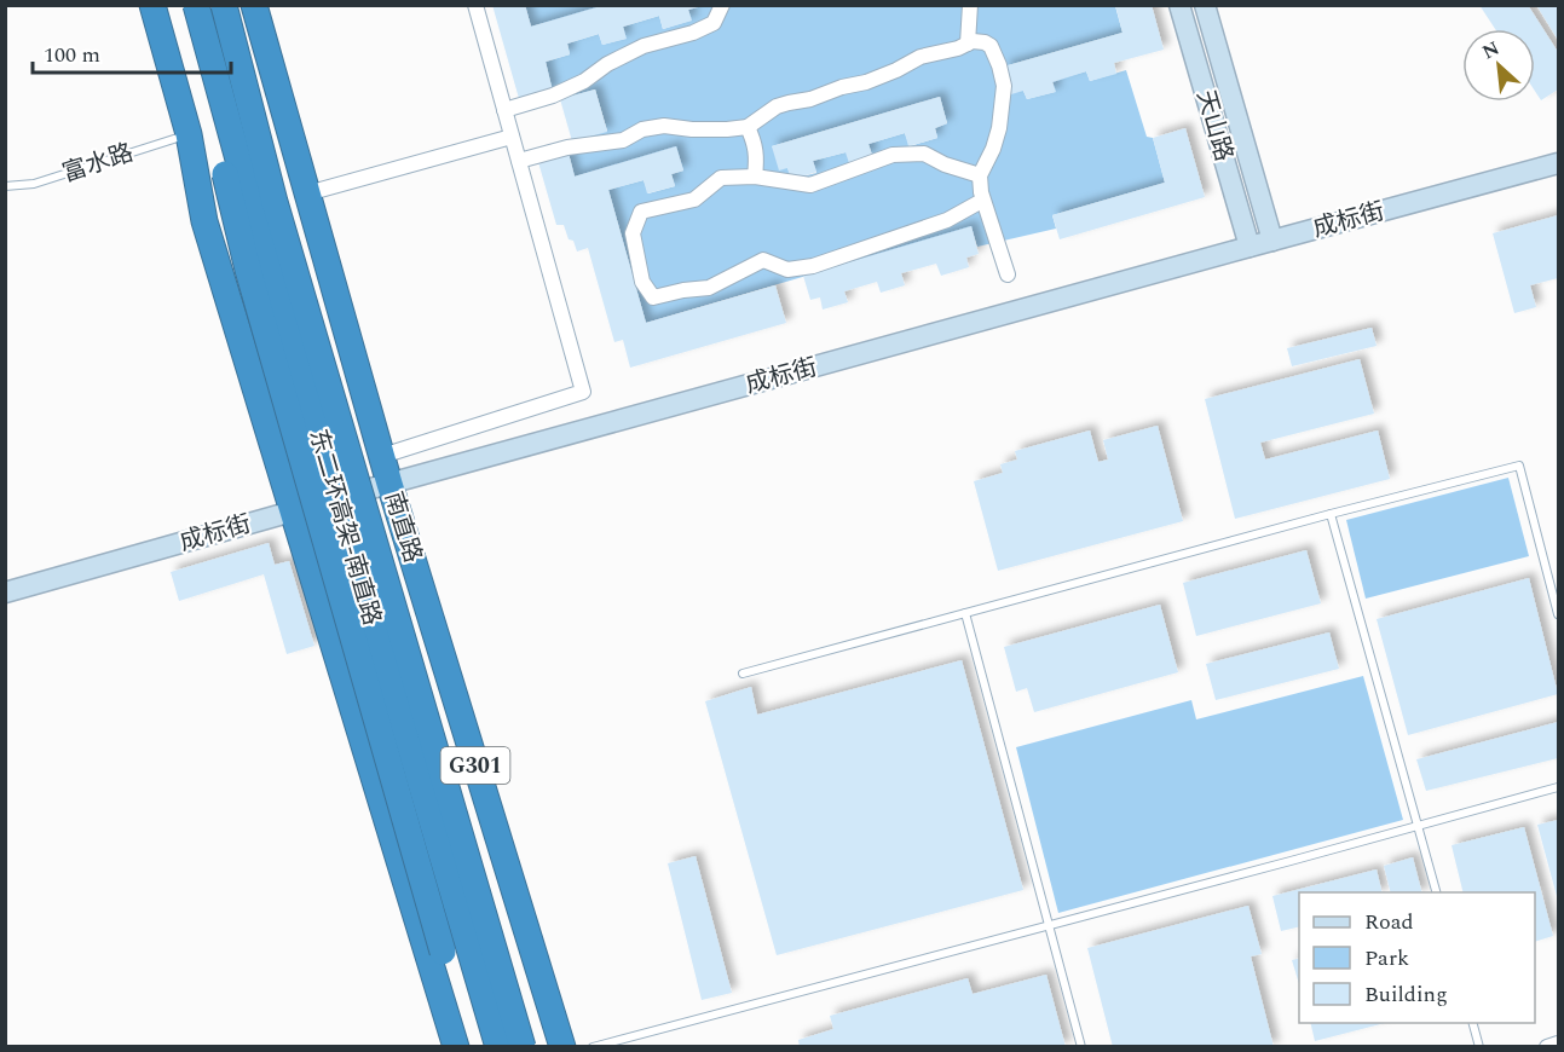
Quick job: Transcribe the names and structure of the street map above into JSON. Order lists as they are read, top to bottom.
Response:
{
  "streets": {
    "highway": ["东二环高架-南直路", "南直路", "G301"],
    "street": ["天山路", "成标街"],
    "lane": ["富水路"]
  },
  "crossings": [
    ["天山路", "成标街"],
    ["成标街", "南直路"]
  ],
  "legend": ["Road", "Park", "Building"],
  "scale_bar": "100 m",
  "north": "top left"
}
